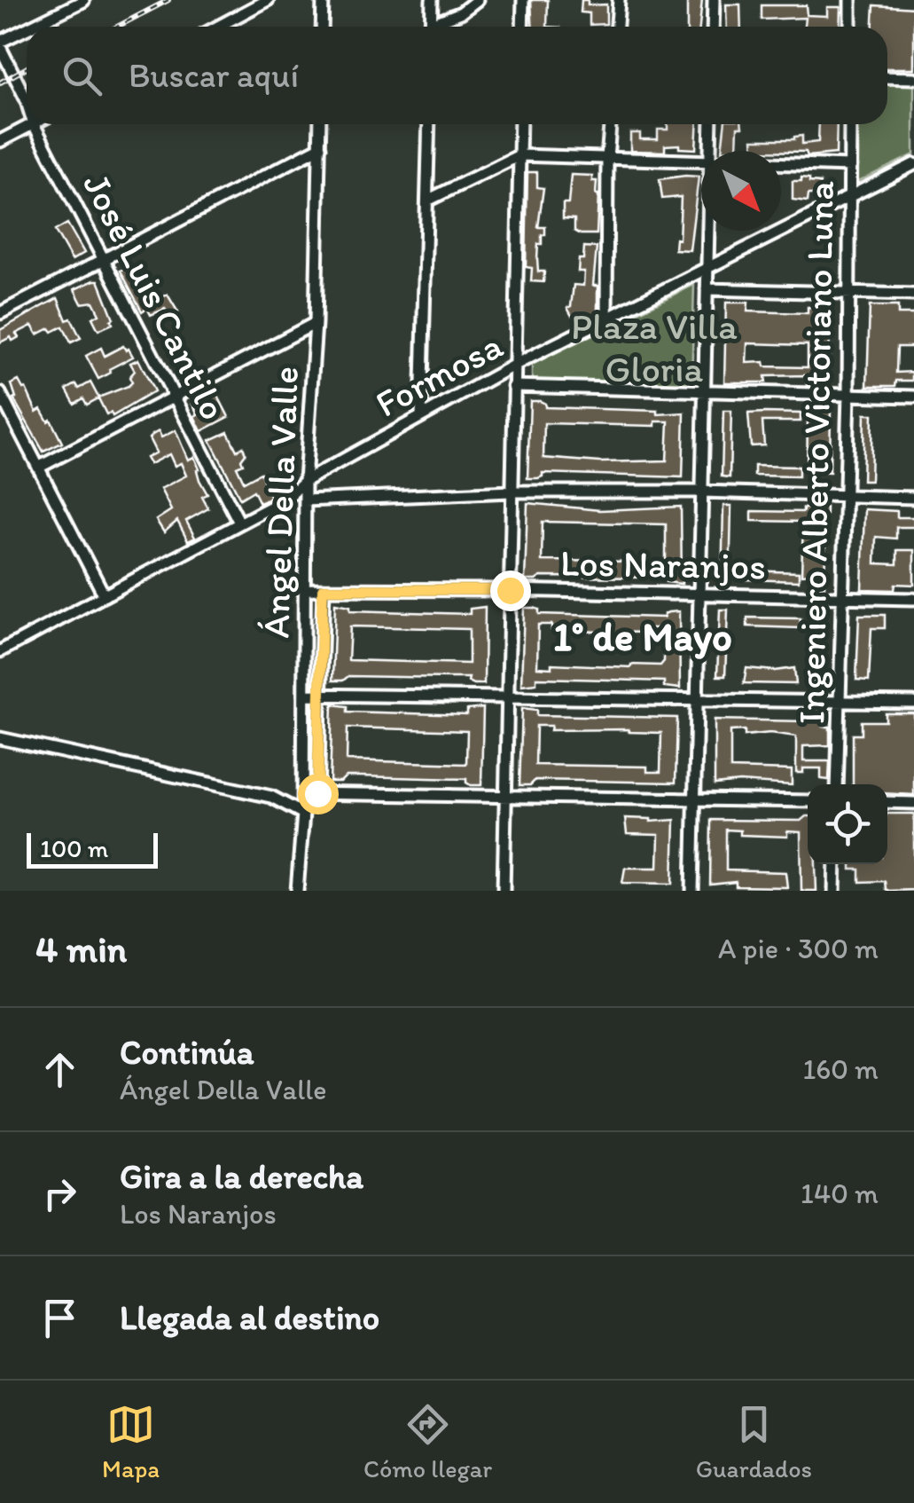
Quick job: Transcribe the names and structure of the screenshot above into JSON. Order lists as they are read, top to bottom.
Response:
{
  "streets": {
    "street": [
      "José Luis Cantilo",
      "Formosa",
      "Ingeniero Alberto Victoriano Luna",
      "Ángel Della Valle",
      "Los Naranjos"
    ]
  },
  "crossings": [
    ["José Luis Cantilo", "Formosa"],
    ["Formosa", "Ingeniero Alberto Victoriano Luna"],
    ["Formosa", "Ángel Della Valle"],
    ["Ingeniero Alberto Victoriano Luna", "Los Naranjos"],
    ["Ángel Della Valle", "Los Naranjos"]
  ],
  "districts": ["1° de Mayo"],
  "parks": ["Plaza Villa Gloria"],
  "scale_bar": "100 m",
  "north": "bottom right",
  "page": {
    "search": "Buscar aquí",
    "scale": "100 m",
    "heading": ["4 min", "A pie · 300 m"],
    "list": [
      ["Continúa", "Ángel Della Valle", "160 m"],
      ["Gira a la derecha", "Los Naranjos", "140 m"],
      "Llegada al destino"
    ],
    "nav": ["Mapa", "Cómo llegar", "Guardados"]
  }
}
